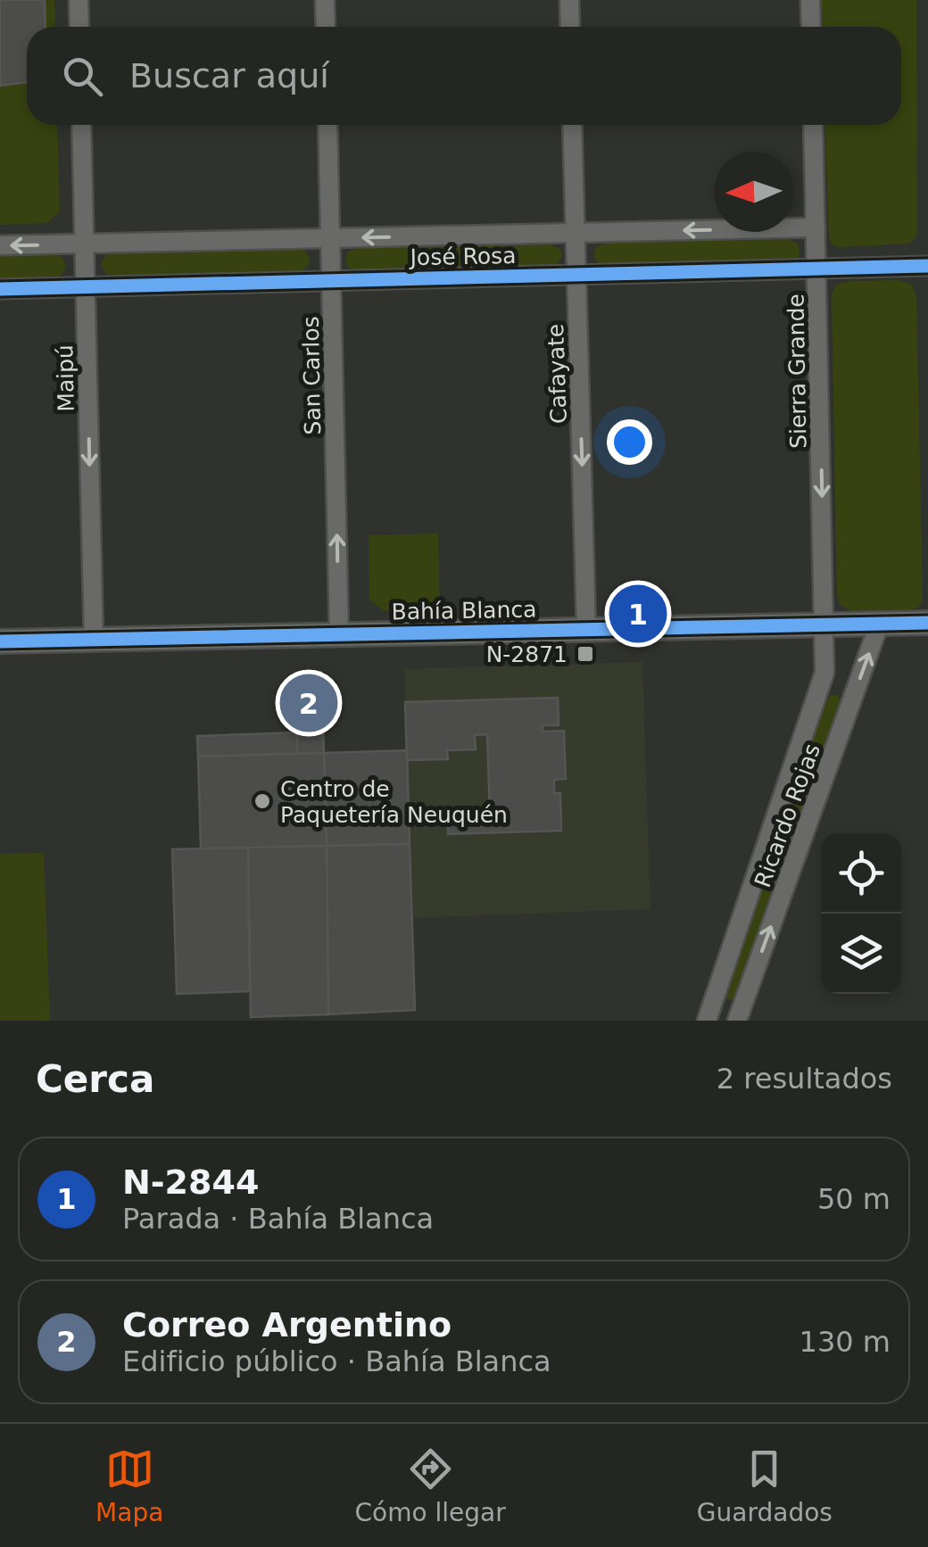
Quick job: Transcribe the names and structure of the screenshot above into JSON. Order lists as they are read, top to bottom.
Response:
{
  "streets": {
    "street": [
      "José Rosa",
      "Sierra Grande",
      "Cafayate",
      "San Carlos",
      "Maipú",
      "Bahía Blanca",
      "Ricardo Rojas"
    ]
  },
  "crossings": [
    ["José Rosa", "Sierra Grande"],
    ["José Rosa", "Cafayate"],
    ["José Rosa", "San Carlos"],
    ["José Rosa", "Maipú"],
    ["Sierra Grande", "Bahía Blanca"],
    ["Sierra Grande", "Ricardo Rojas"],
    ["Cafayate", "Bahía Blanca"],
    ["San Carlos", "Bahía Blanca"],
    ["Maipú", "Bahía Blanca"],
    ["Bahía Blanca", "Ricardo Rojas"]
  ],
  "one_way": [
    "Sierra Grande",
    "Cafayate",
    "San Carlos",
    "Maipú"
  ],
  "places": {
    "transit": ["N-2871"],
    "other": ["Centro de Paquetería Neuquén"]
  },
  "north": "left",
  "page": {
    "search": "Buscar aquí",
    "pins": ["1", "2"],
    "heading": ["Cerca", "2 resultados"],
    "list": [
      {
        "mark": "1",
        "name": "N-2844",
        "note": "Parada · Bahía Blanca",
        "value": "50 m"
      },
      {
        "mark": "2",
        "name": "Correo Argentino",
        "note": "Edificio público · Bahía Blanca",
        "value": "130 m"
      }
    ],
    "nav": ["Mapa", "Cómo llegar", "Guardados"]
  }
}
